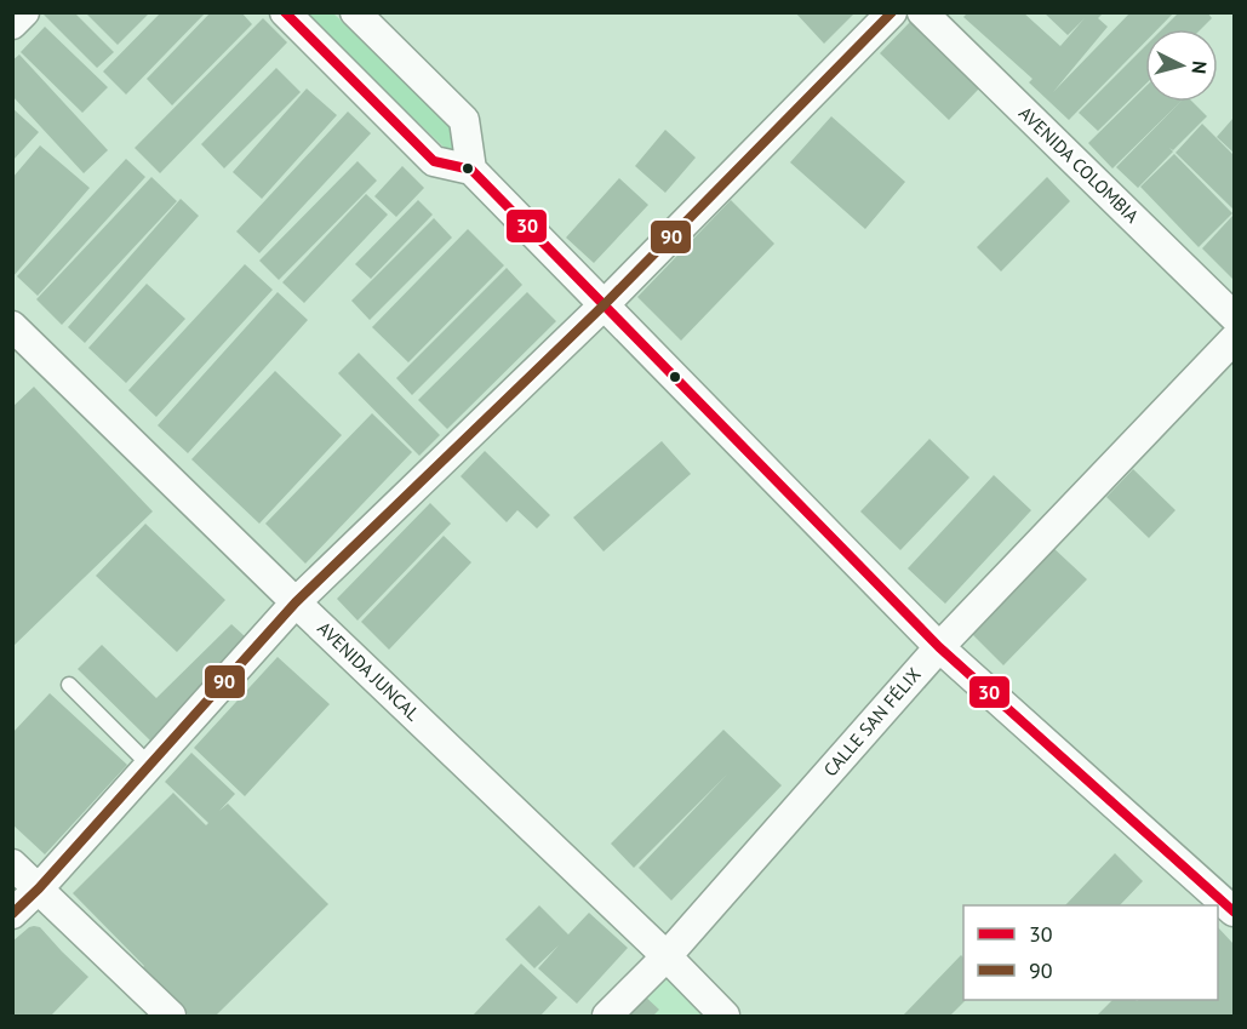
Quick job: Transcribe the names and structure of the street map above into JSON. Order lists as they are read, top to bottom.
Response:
{
  "streets": {
    "street": ["AVENIDA COLOMBIA", "AVENIDA JUNCAL", "CALLE SAN FÉLIX"]
  },
  "crossings": [
    ["AVENIDA JUNCAL", "CALLE SAN FÉLIX"]
  ],
  "lines": ["transit line 30", "transit line 90"],
  "legend": ["30", "90"],
  "north": "right"
}
